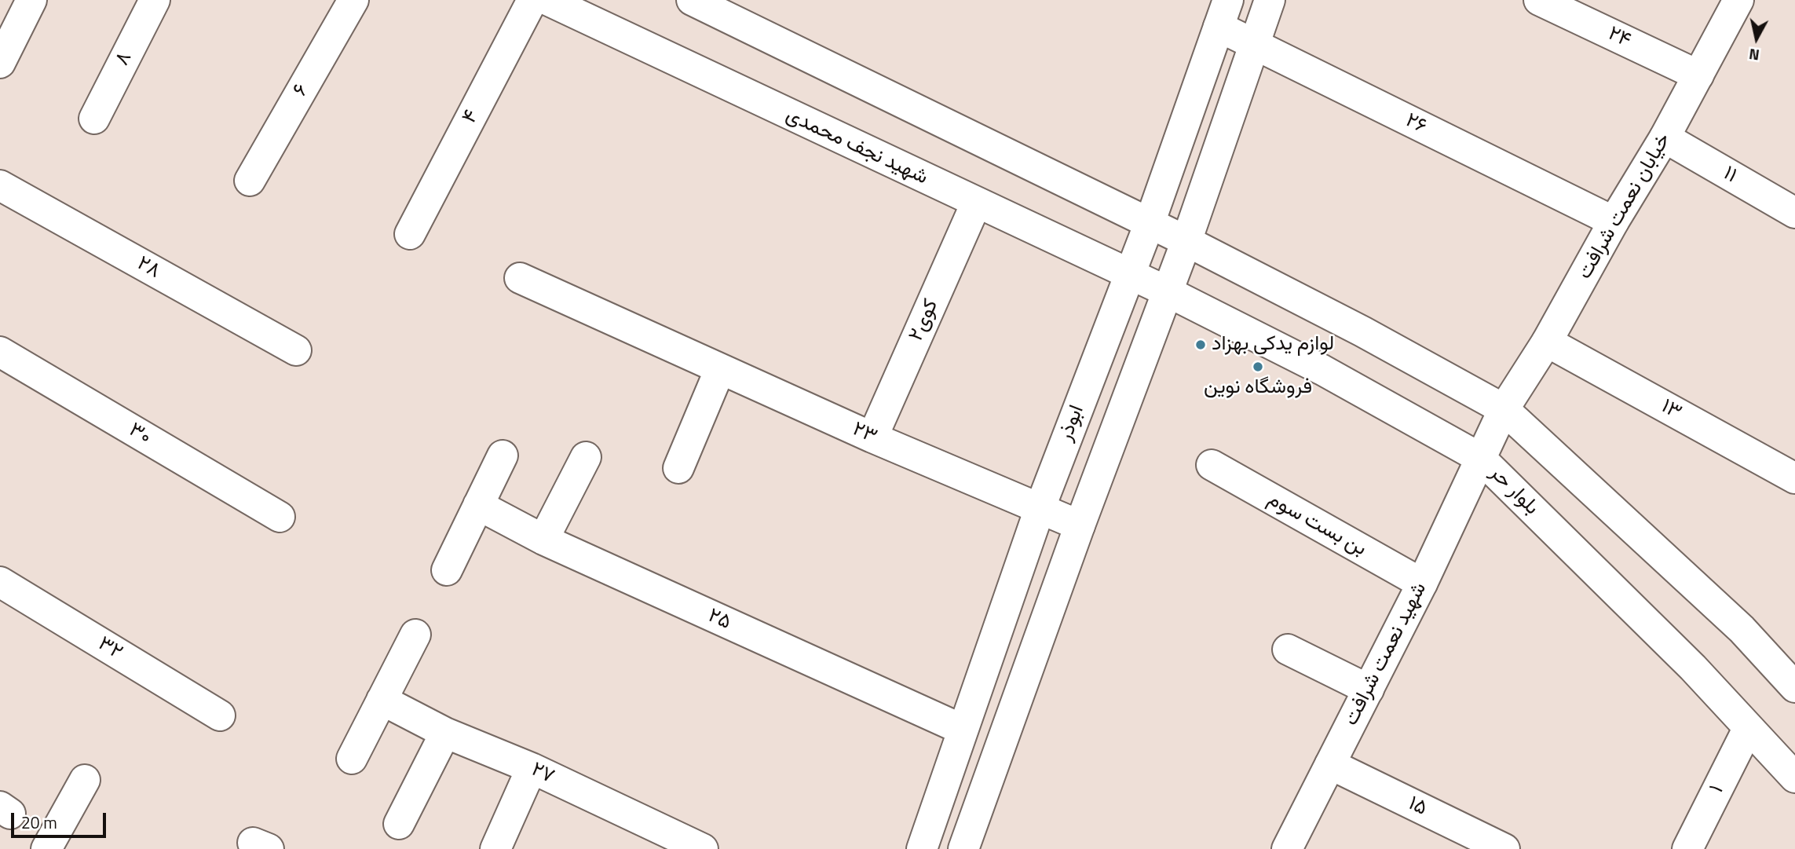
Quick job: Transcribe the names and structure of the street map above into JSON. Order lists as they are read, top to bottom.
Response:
{
  "streets": {
    "street": [
      "۲۴",
      "۸",
      "۶",
      "۴",
      "۲۶",
      "شهید نجف محمدی",
      "۱۱",
      "خیابان نعمت شرافت",
      "۲۸",
      "کوی۲",
      "۱۳",
      "ابوذر",
      "۲۳",
      "۳۰",
      "بلوار حر",
      "بن بست سوم",
      "۲۵",
      "۳۲",
      "شهید نعمت شرافت",
      "۲۷",
      "۱",
      "۱۵"
    ]
  },
  "crossings": [
    ["۲۴", "خیابان نعمت شرافت"],
    ["۲۶", "خیابان نعمت شرافت"],
    ["۲۶", "ابوذر"],
    ["شهید نجف محمدی", "کوی۲"],
    ["شهید نجف محمدی", "ابوذر"],
    ["شهید نجف محمدی", "بلوار حر"],
    ["۱۱", "خیابان نعمت شرافت"],
    ["خیابان نعمت شرافت", "۱۳"],
    ["خیابان نعمت شرافت", "شهید نعمت شرافت"],
    ["کوی۲", "۲۳"],
    ["ابوذر", "۲۳"],
    ["ابوذر", "بلوار حر"],
    ["ابوذر", "۲۵"],
    ["بلوار حر", "شهید نعمت شرافت"],
    ["بلوار حر", "۱"],
    ["بن بست سوم", "شهید نعمت شرافت"],
    ["شهید نعمت شرافت", "۱۵"]
  ],
  "places": ["لوازم یدکی بهزاد", "فروشگاه نوین"],
  "scale_bar": "20 m",
  "north": "bottom"
}
